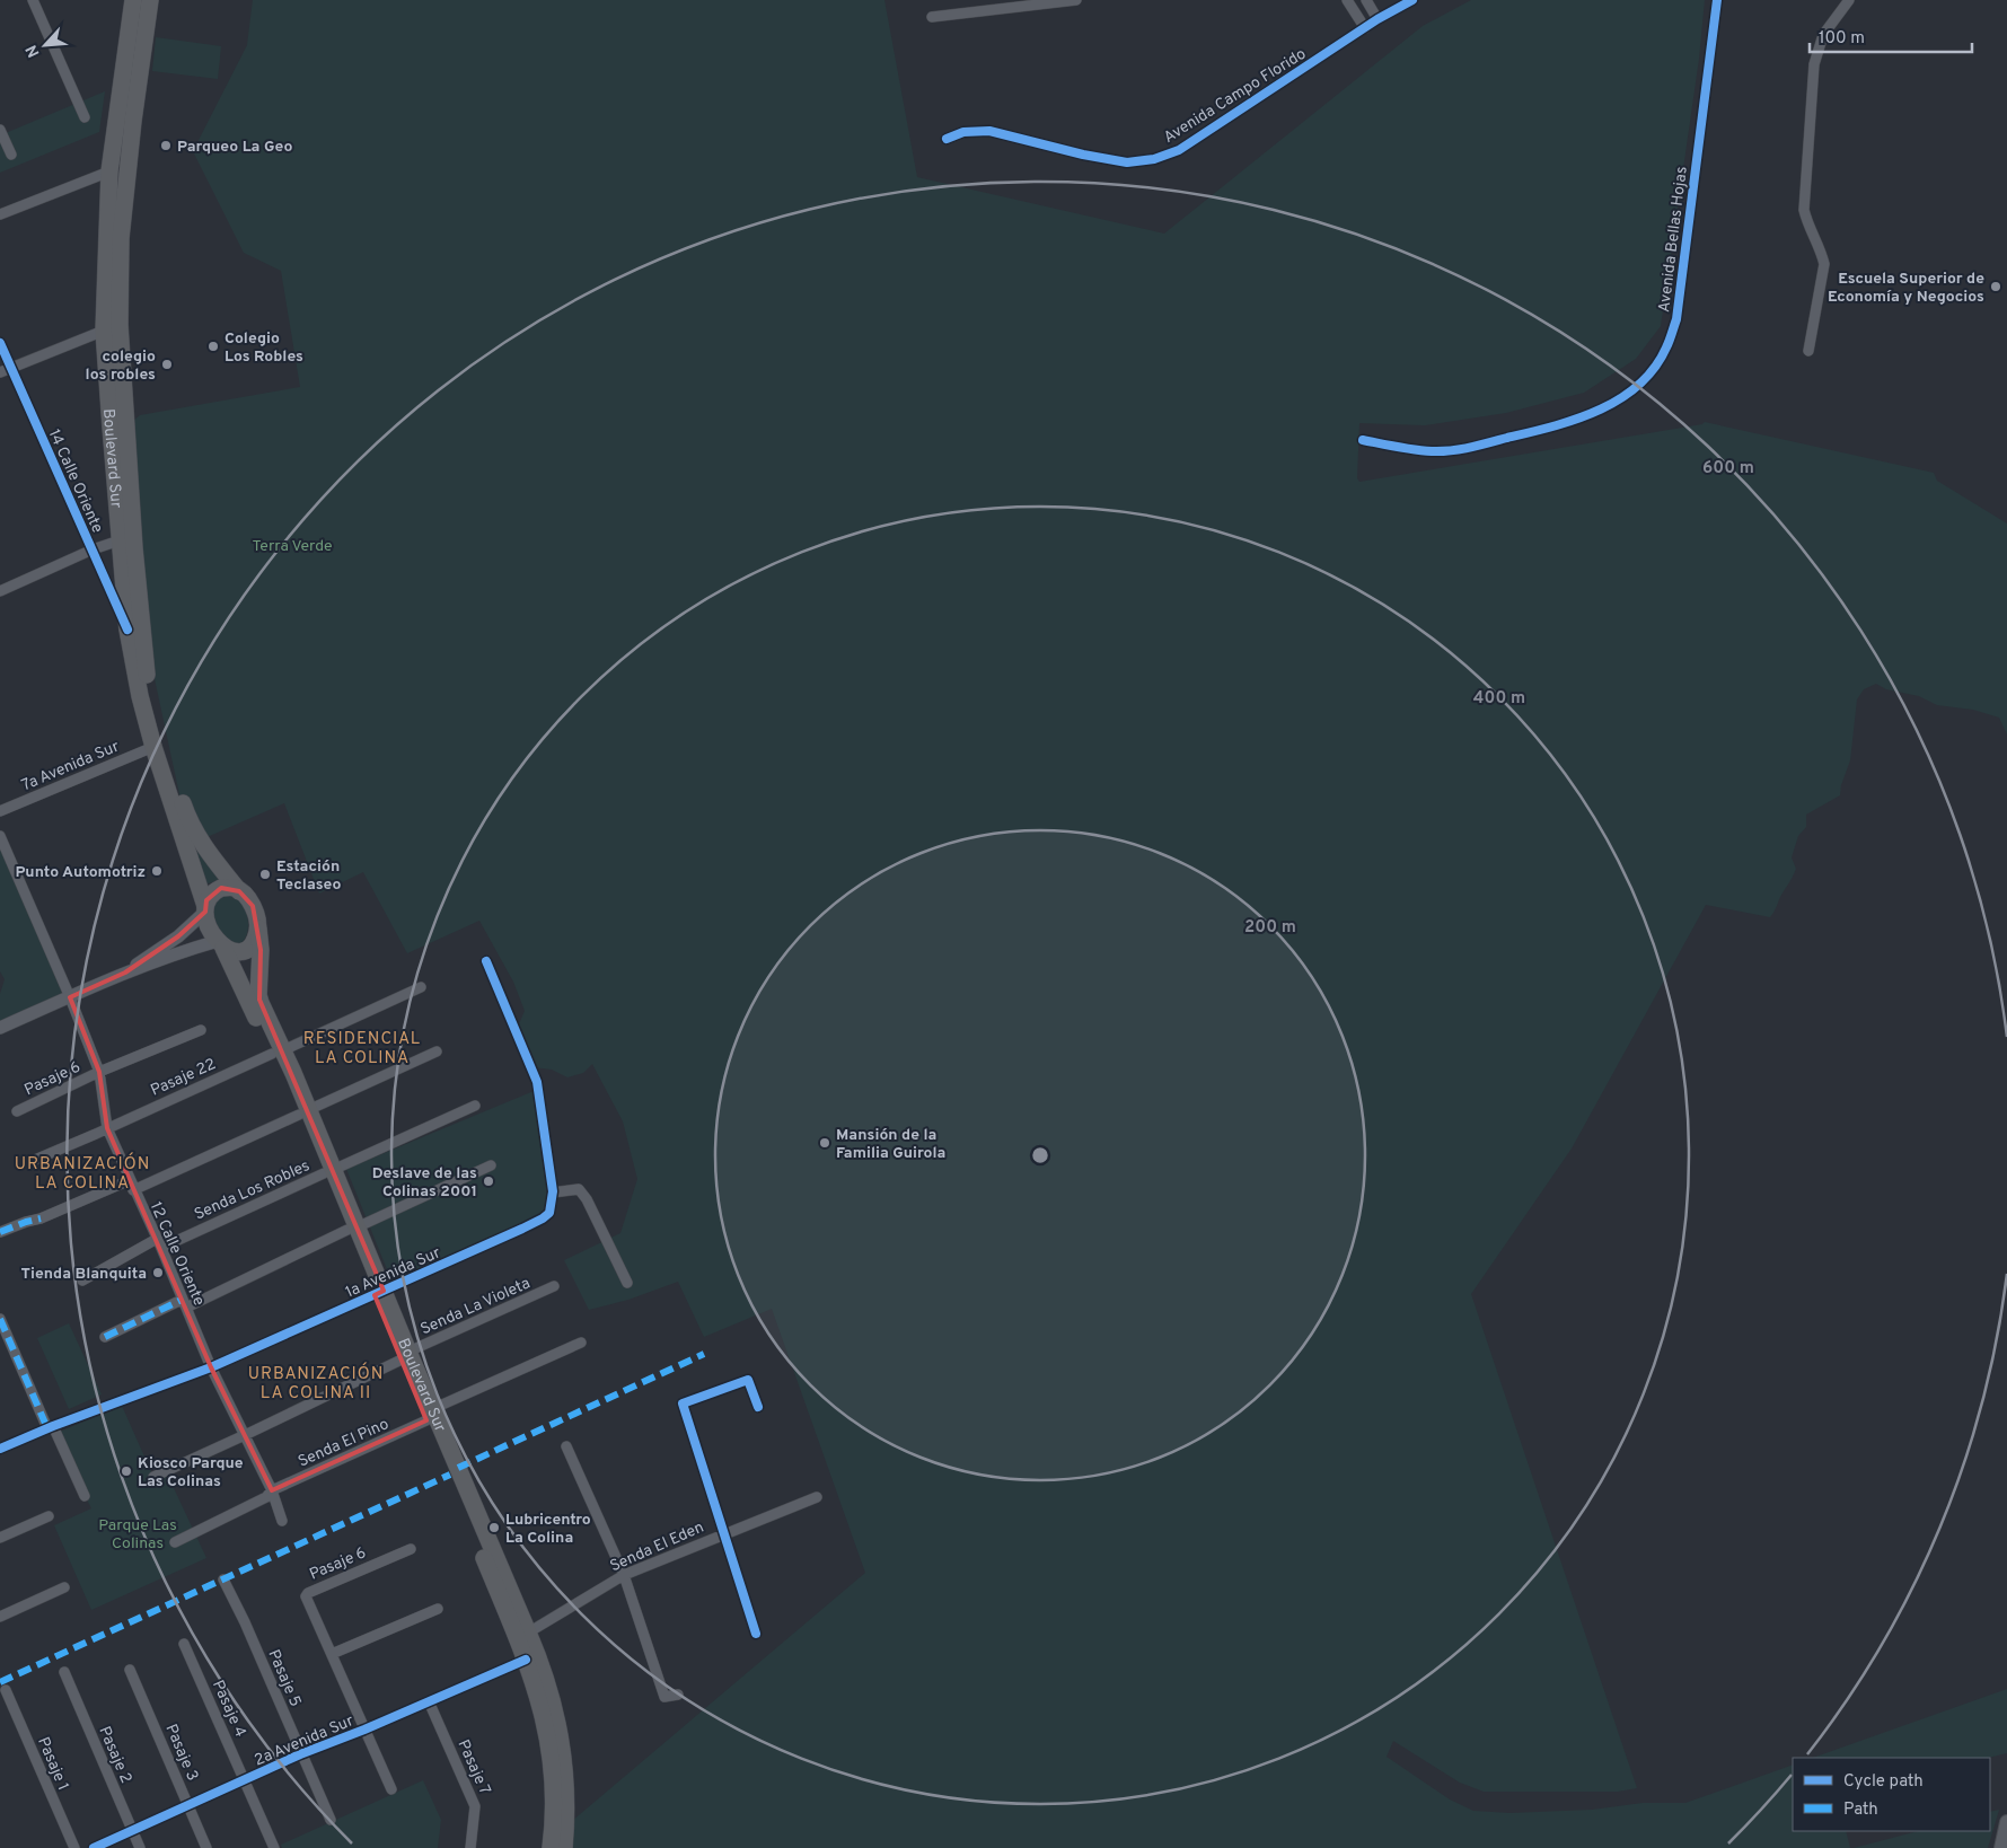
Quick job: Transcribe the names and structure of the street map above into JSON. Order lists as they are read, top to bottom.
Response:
{
  "streets": {
    "highway": ["Boulevard Sur"],
    "street": [
      "Avenida Campo Florido",
      "Avenida Bellas Hojas",
      "14 Calle Oriente",
      "7a Avenida Sur",
      "Pasaje 22",
      "Pasaje 6",
      "Senda Los Robles",
      "12 Calle Oriente",
      "1a Avenida Sur",
      "Senda La Violeta",
      "Senda El Pino",
      "Senda El Eden",
      "Pasaje 5",
      "Pasaje 4",
      "2a Avenida Sur",
      "Pasaje 3",
      "Pasaje 2",
      "Pasaje 1",
      "Pasaje 7"
    ]
  },
  "crossings": [
    ["Boulevard Sur", "14 Calle Oriente"],
    ["Boulevard Sur", "7a Avenida Sur"],
    ["Boulevard Sur", "Pasaje 22"],
    ["Boulevard Sur", "Senda Los Robles"],
    ["Boulevard Sur", "1a Avenida Sur"],
    ["Boulevard Sur", "Senda La Violeta"],
    ["Boulevard Sur", "Senda El Pino"],
    ["Boulevard Sur", "Senda El Eden"],
    ["Boulevard Sur", "2a Avenida Sur"],
    ["Pasaje 22", "12 Calle Oriente"],
    ["Pasaje 6", "12 Calle Oriente"],
    ["Pasaje 6", "2a Avenida Sur"],
    ["Senda Los Robles", "12 Calle Oriente"],
    ["12 Calle Oriente", "1a Avenida Sur"],
    ["12 Calle Oriente", "Senda La Violeta"],
    ["12 Calle Oriente", "Senda El Pino"],
    ["Pasaje 5", "2a Avenida Sur"],
    ["Pasaje 4", "2a Avenida Sur"],
    ["2a Avenida Sur", "Pasaje 3"],
    ["2a Avenida Sur", "Pasaje 2"],
    ["2a Avenida Sur", "Pasaje 7"]
  ],
  "districts": ["RESIDENCIAL LA COLINA", "URBANIZACIÓN LA COLINA", "URBANIZACIÓN LA COLINA II"],
  "parks": ["Terra Verde", "Parque Las Colinas"],
  "places": [
    "Parqueo La Geo",
    "Escuela Superior de Economía y Negocios",
    "Colegio Los Robles",
    "colegio los robles",
    "Punto Automotriz",
    "Estación Teclaseo",
    "Mansión de la Familia Guirola",
    "Deslave de las Colinas 2001",
    "Tienda Blanquita",
    "Kiosco Parque Las Colinas",
    "Lubricentro La Colina"
  ],
  "legend": ["Cycle path", "Path"],
  "scale_bar": "100 m",
  "north": "bottom left",
  "rings": ["600 m", "400 m", "200 m"]
}
